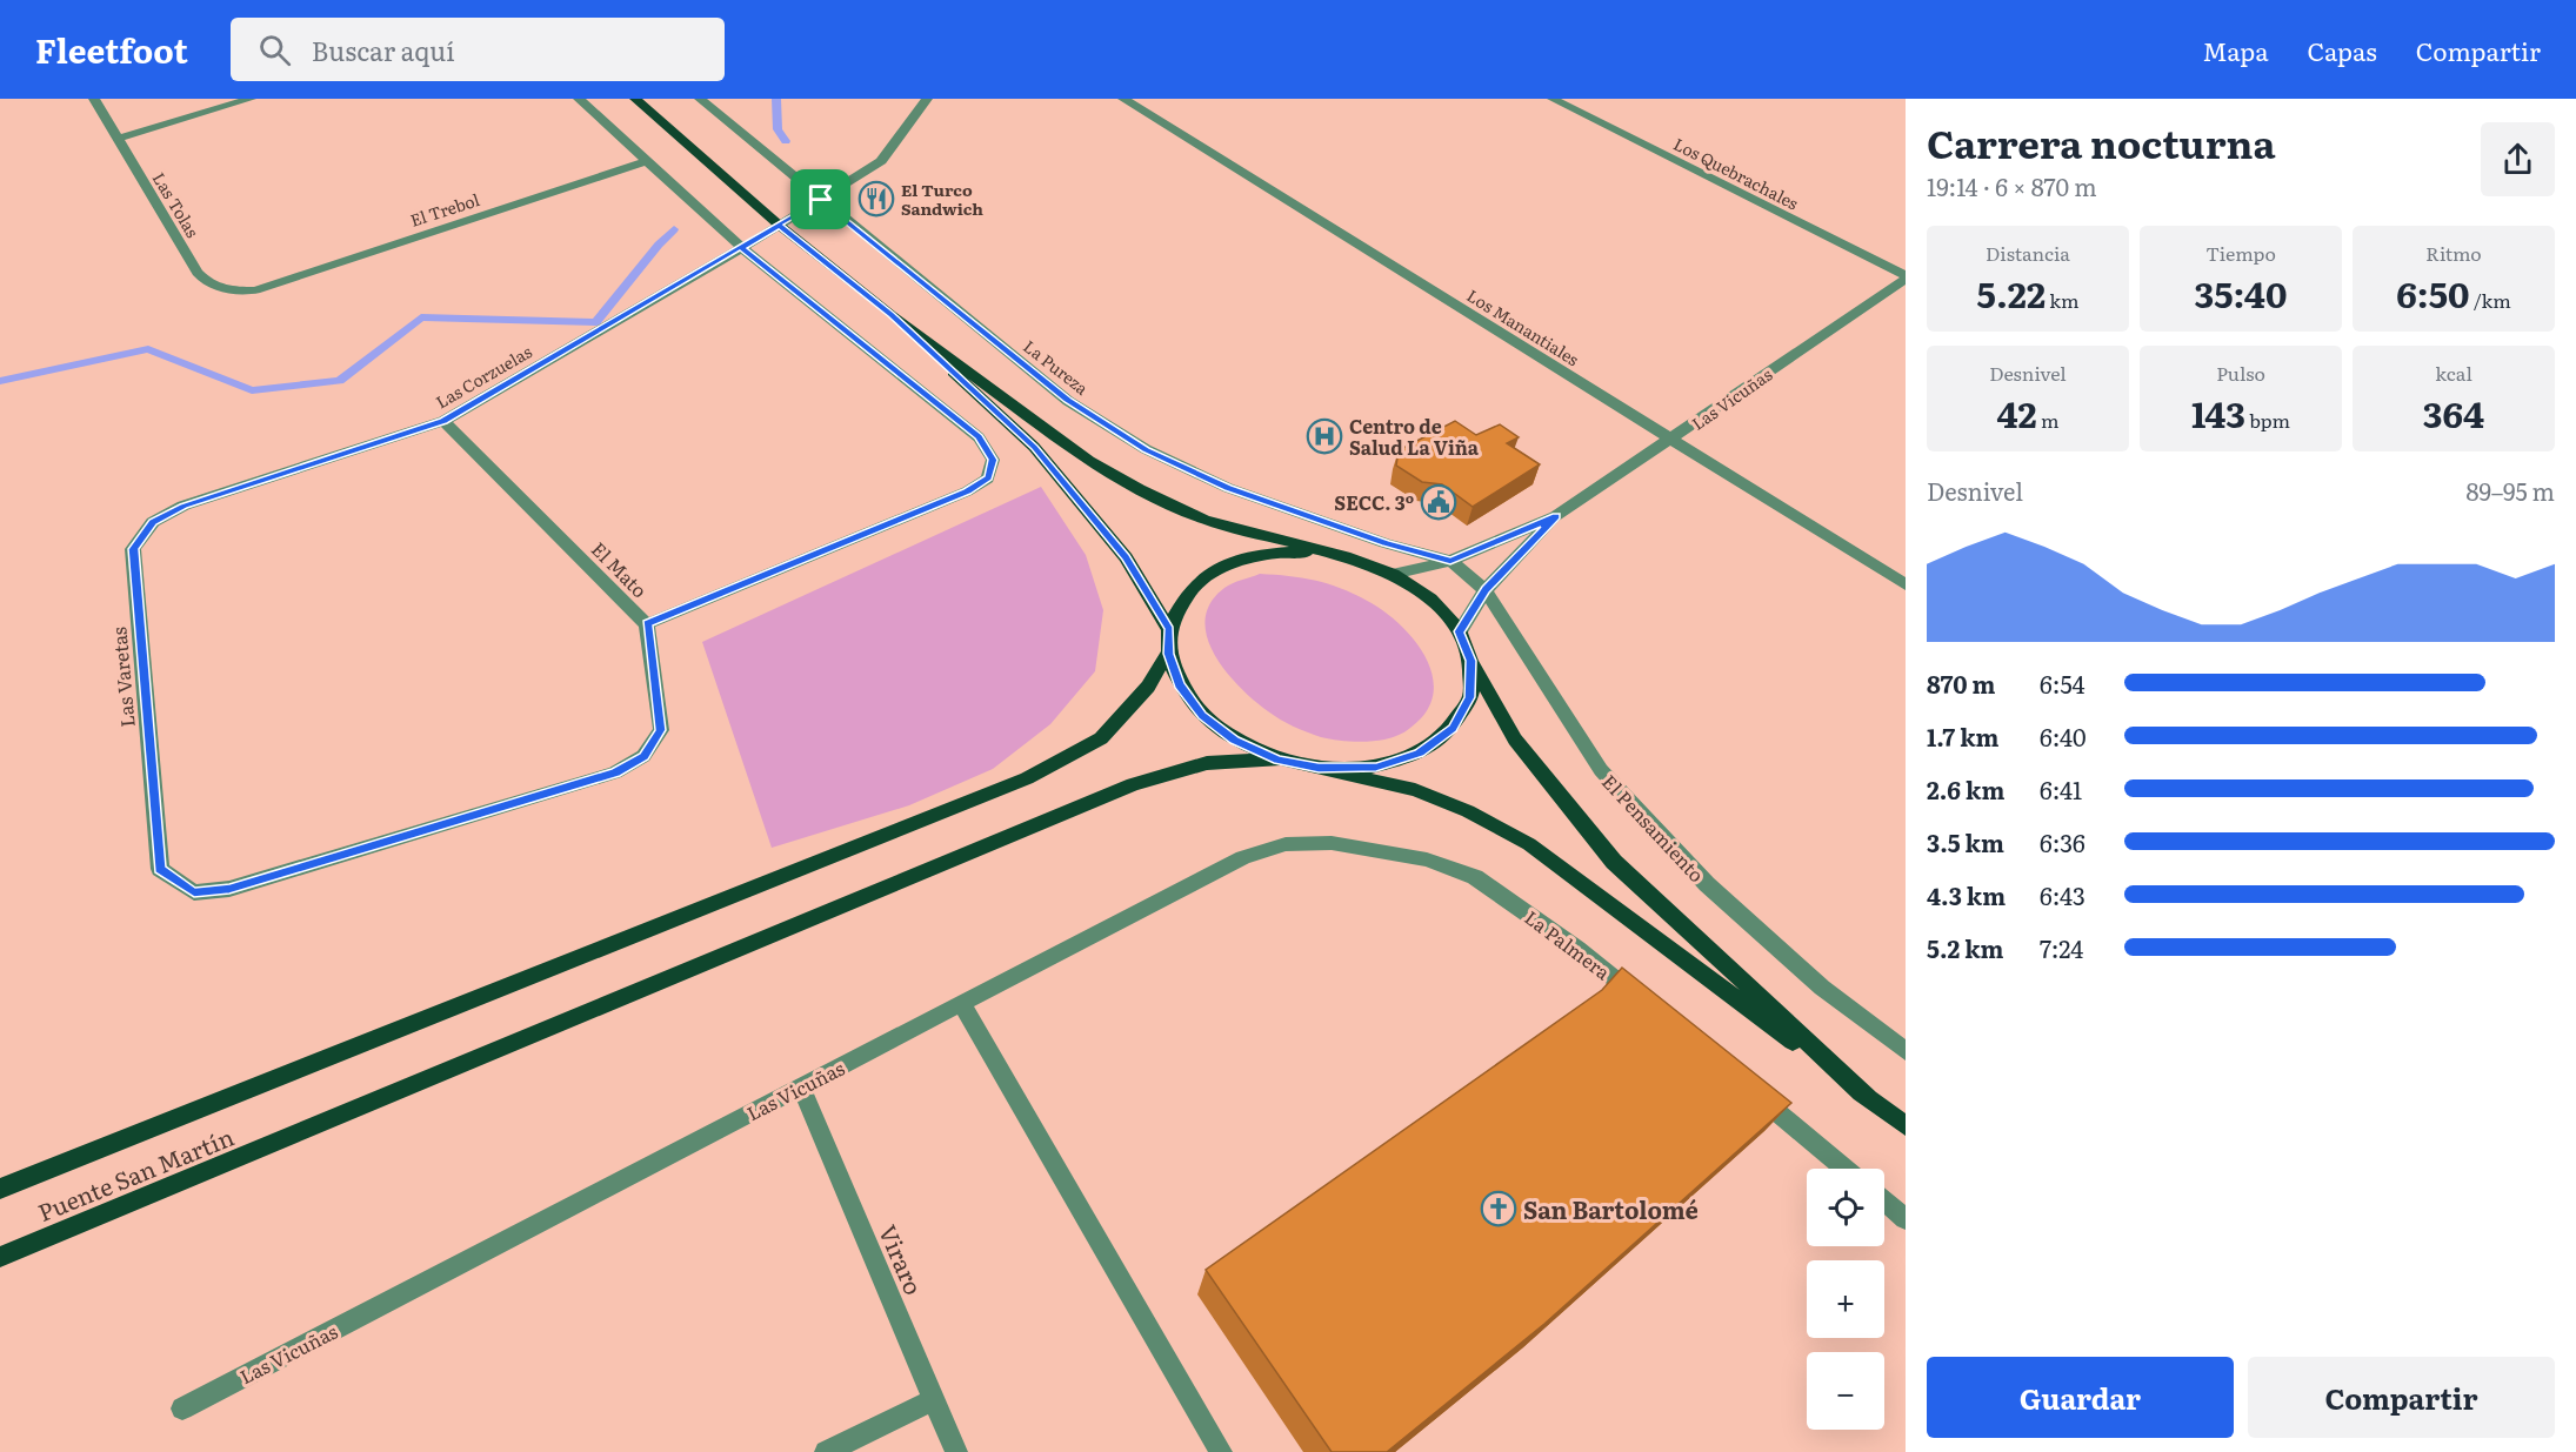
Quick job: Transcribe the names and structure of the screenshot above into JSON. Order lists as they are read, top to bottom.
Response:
{
  "streets": {
    "main road": ["Puente San Martín"],
    "street": [
      "Los Quebrachales",
      "Las Tolas",
      "El Trebol",
      "Los Manantiales",
      "La Pureza",
      "Las Corzuelas",
      "Las Vicuñas",
      "El Mato",
      "Las Varetas",
      "El Pensamiento",
      "La Palmera",
      "Viraro"
    ]
  },
  "crossings": [
    ["Los Quebrachales", "Las Vicuñas"],
    ["Las Tolas", "El Trebol"],
    ["Los Manantiales", "Las Vicuñas"],
    ["La Pureza", "Las Corzuelas"],
    ["La Pureza", "Las Vicuñas"],
    ["La Pureza", "El Pensamiento"],
    ["Las Corzuelas", "El Mato"],
    ["Las Corzuelas", "Las Varetas"],
    ["Las Vicuñas", "El Pensamiento"],
    ["Las Vicuñas", "La Palmera"],
    ["Las Vicuñas", "Viraro"],
    ["El Mato", "Las Varetas"]
  ],
  "places": {
    "restaurant": ["El Turco Sandwich"],
    "hospital": ["Centro de Salud La Viña"],
    "public building": ["SECC. 3º"],
    "church": ["San Bartolomé"]
  },
  "page": {
    "header": "Fleetfoot",
    "search": "Buscar aquí",
    "nav": ["Mapa", "Capas", "Compartir"],
    "heading": ["Carrera nocturna", "19:14 · 6 × 870 m"],
    "stats": [
      ["Distancia", "5.22 km"],
      ["Tiempo", "35:40"],
      ["Ritmo", "6:50 /km"],
      ["Desnivel", "42 m"],
      ["Pulso", "143 bpm"],
      ["kcal", "364"]
    ],
    "chart": ["Desnivel", "89–95 m"],
    "list": [
      {
        "name": "870 m",
        "note": "6:54"
      },
      {
        "name": "1.7 km",
        "note": "6:40"
      },
      {
        "name": "2.6 km",
        "note": "6:41"
      },
      {
        "name": "3.5 km",
        "note": "6:36"
      },
      {
        "name": "4.3 km",
        "note": "6:43"
      },
      {
        "name": "5.2 km",
        "note": "7:24"
      }
    ],
    "map_buttons": ["+", "−"],
    "buttons": ["Guardar", "Compartir"]
  }
}
